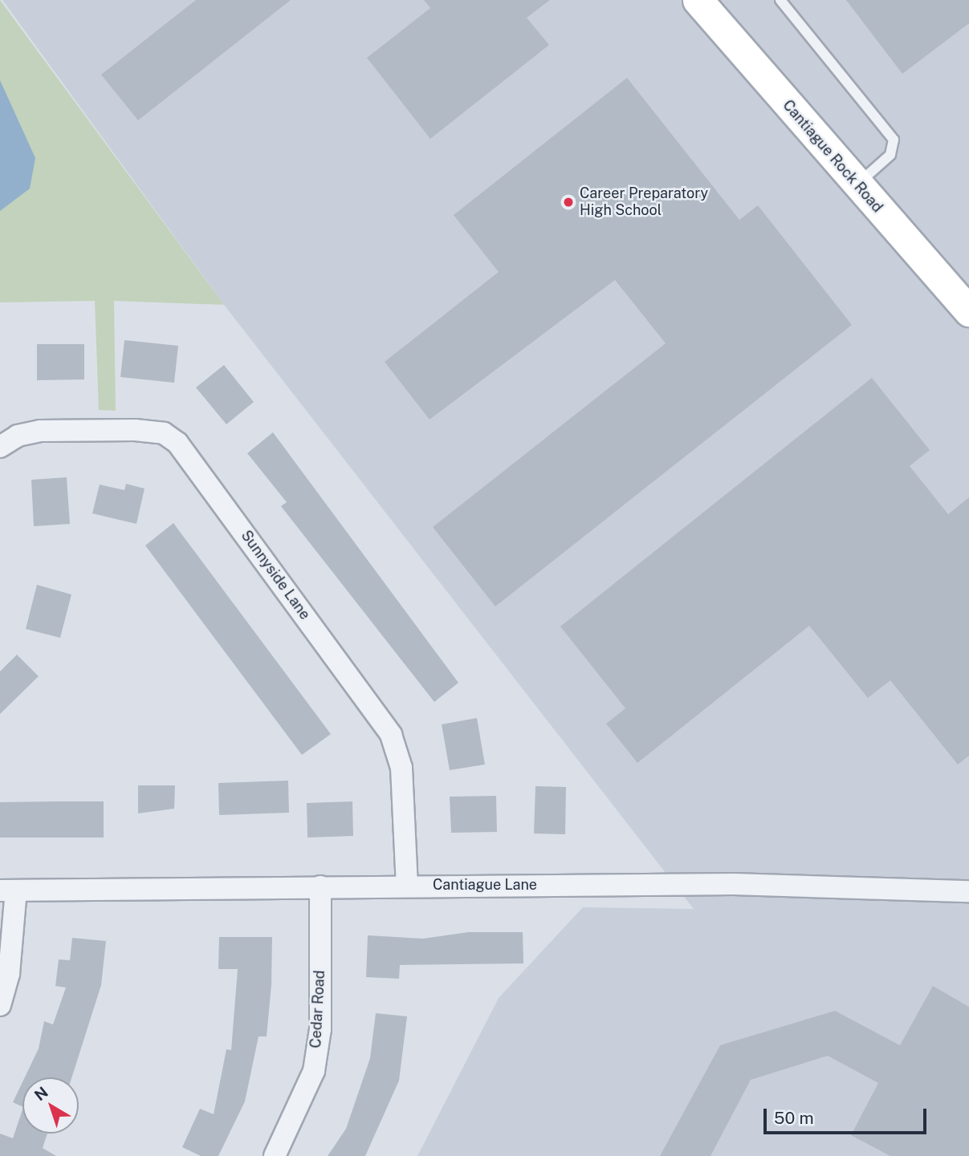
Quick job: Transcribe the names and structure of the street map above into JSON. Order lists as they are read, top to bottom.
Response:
{
  "streets": {
    "main road": ["Cantiague Rock Road"],
    "street": ["Sunnyside Lane", "Cantiague Lane", "Cedar Road"]
  },
  "crossings": [
    ["Sunnyside Lane", "Cantiague Lane"],
    ["Cantiague Lane", "Cedar Road"]
  ],
  "places": ["Career Preparatory High School"],
  "scale_bar": "50 m",
  "north": "top left"
}
